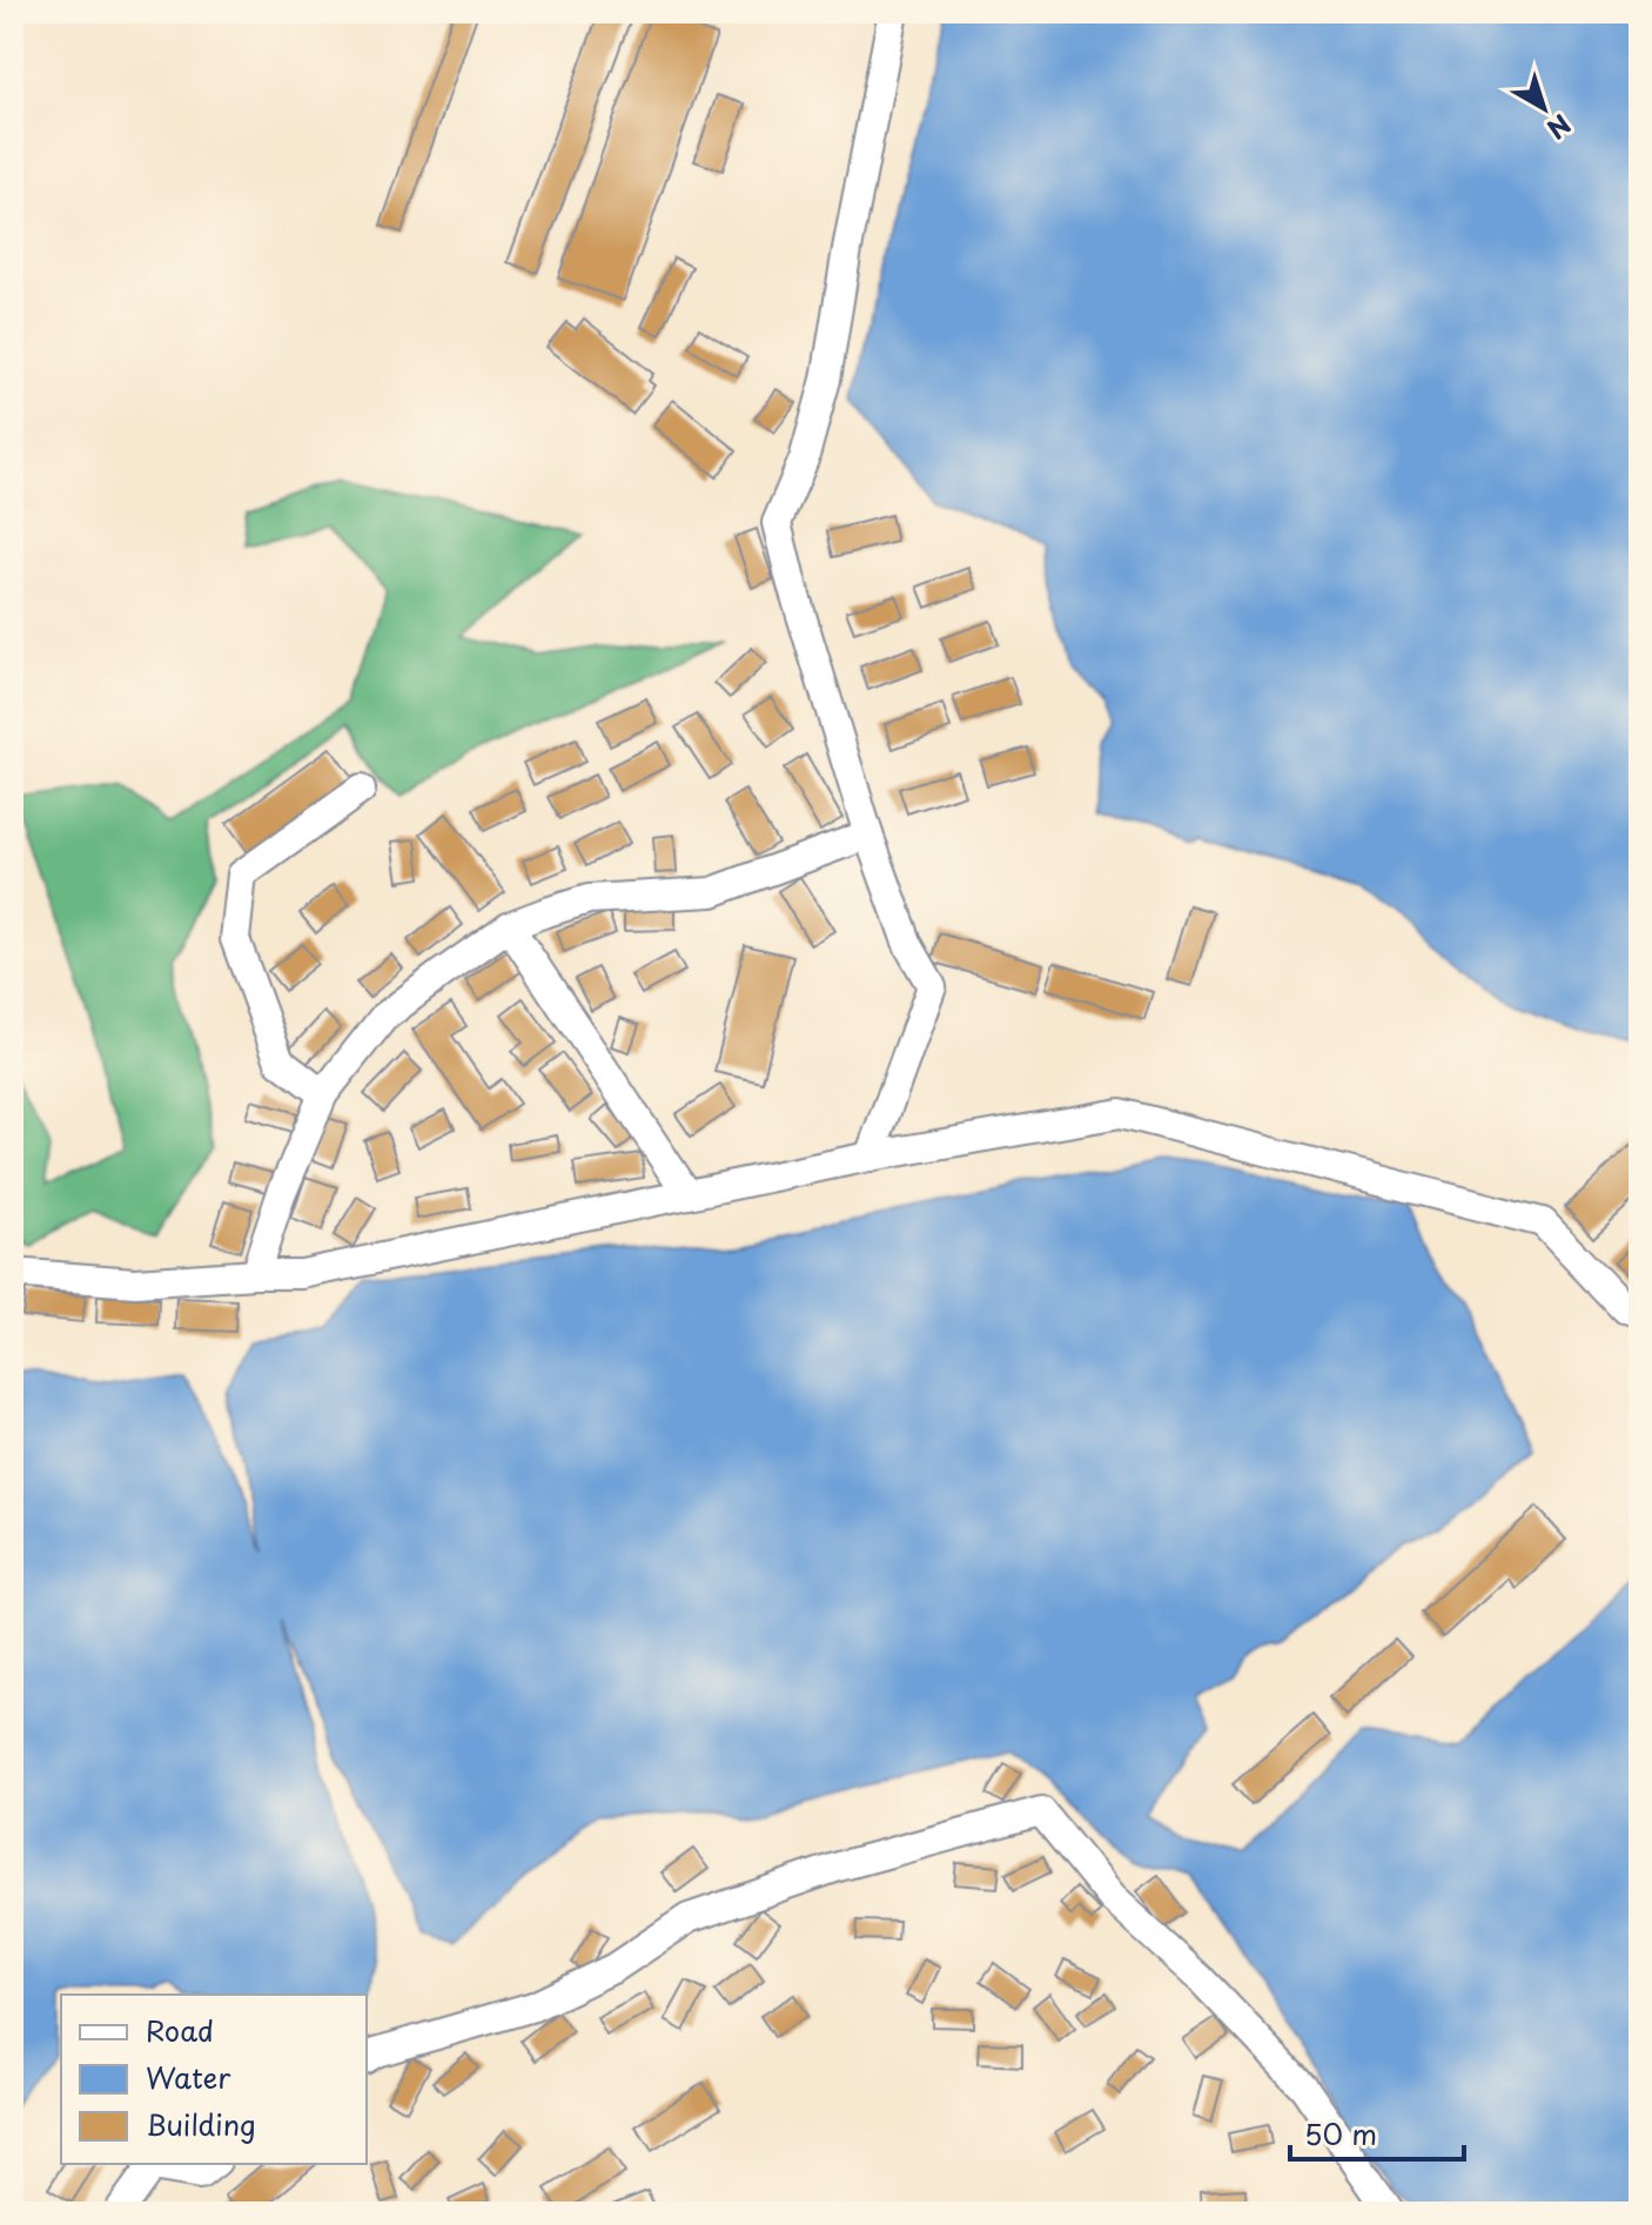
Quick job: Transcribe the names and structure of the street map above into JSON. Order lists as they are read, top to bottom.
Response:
{
  "legend": ["Road", "Water", "Building"],
  "scale_bar": "50 m",
  "north": "bottom right"
}
